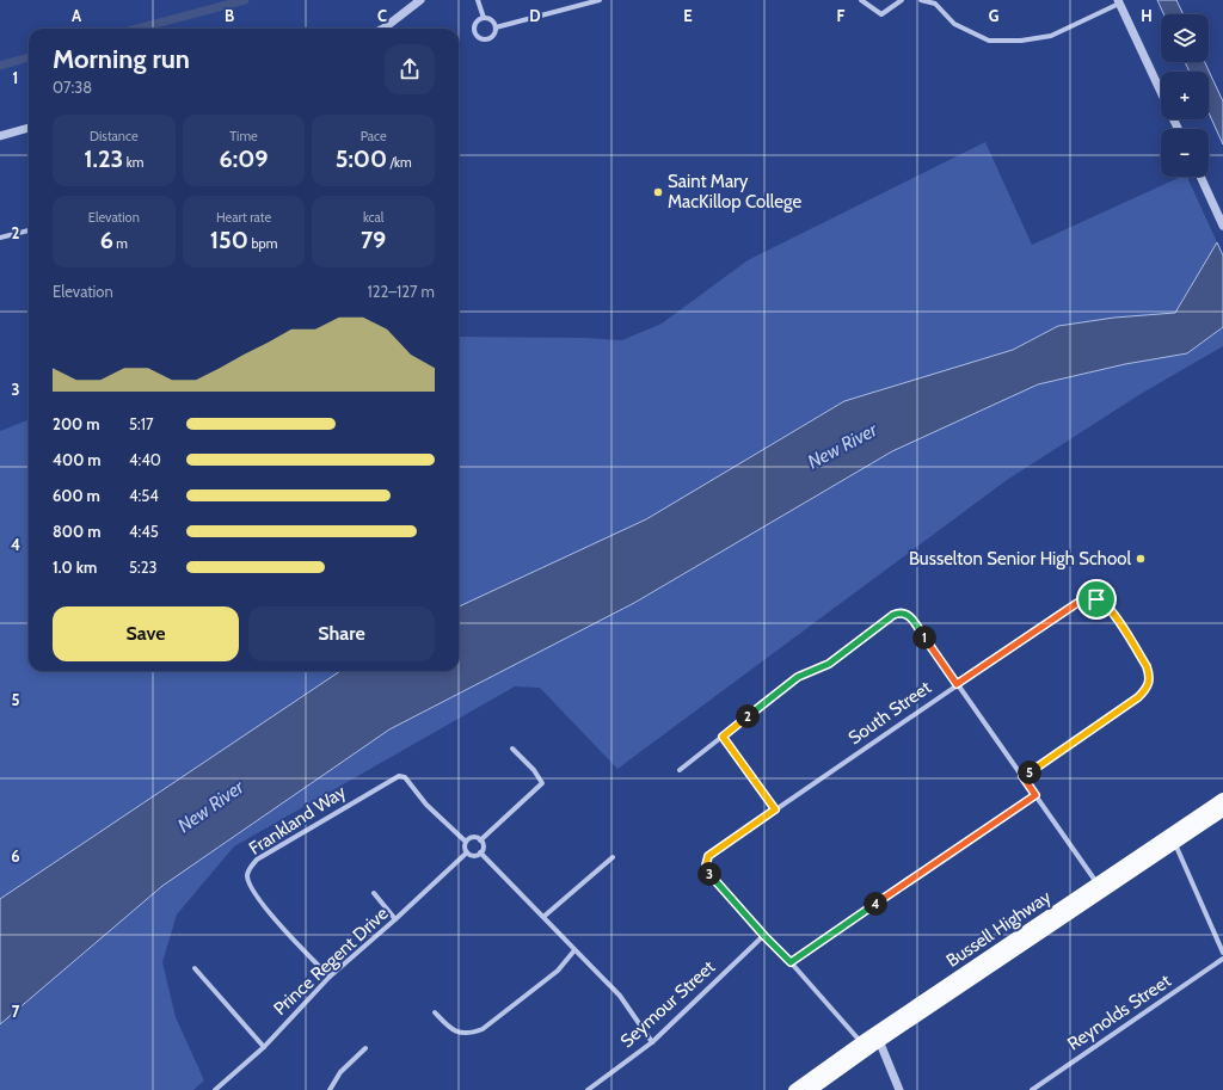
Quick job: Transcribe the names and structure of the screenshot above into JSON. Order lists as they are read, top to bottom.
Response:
{
  "streets": {
    "main road": ["Bussell Highway"],
    "street": [
      "South Street",
      "Frankland Way",
      "Prince Regent Drive",
      "Seymour Street",
      "Reynolds Street"
    ]
  },
  "crossings": [
    ["South Street", "Seymour Street"],
    ["Frankland Way", "Prince Regent Drive"]
  ],
  "water": ["New River"],
  "places": ["Saint Mary MacKillop College", "Busselton Senior High School"],
  "page": {
    "map_buttons": ["+", "−"],
    "heading": ["Morning run", "07:38"],
    "stats": [
      ["Distance", "1.23 km"],
      ["Time", "6:09"],
      ["Pace", "5:00 /km"],
      ["Elevation", "6 m"],
      ["Heart rate", "150 bpm"],
      ["kcal", "79"]
    ],
    "chart": ["Elevation", "122–127 m"],
    "list": [
      {
        "name": "200 m",
        "note": "5:17"
      },
      {
        "name": "400 m",
        "note": "4:40"
      },
      {
        "name": "600 m",
        "note": "4:54"
      },
      {
        "name": "800 m",
        "note": "4:45"
      },
      {
        "name": "1.0 km",
        "note": "5:23"
      }
    ],
    "buttons": ["Save", "Share"],
    "pins": [
      "1",
      "2",
      "5",
      "3",
      "4"
    ]
  },
  "grid": {
    "columns": [
      "A",
      "B",
      "C",
      "D",
      "E",
      "F",
      "G",
      "H"
    ],
    "rows": [
      "1",
      "2",
      "3",
      "4",
      "5",
      "6",
      "7"
    ]
  }
}
